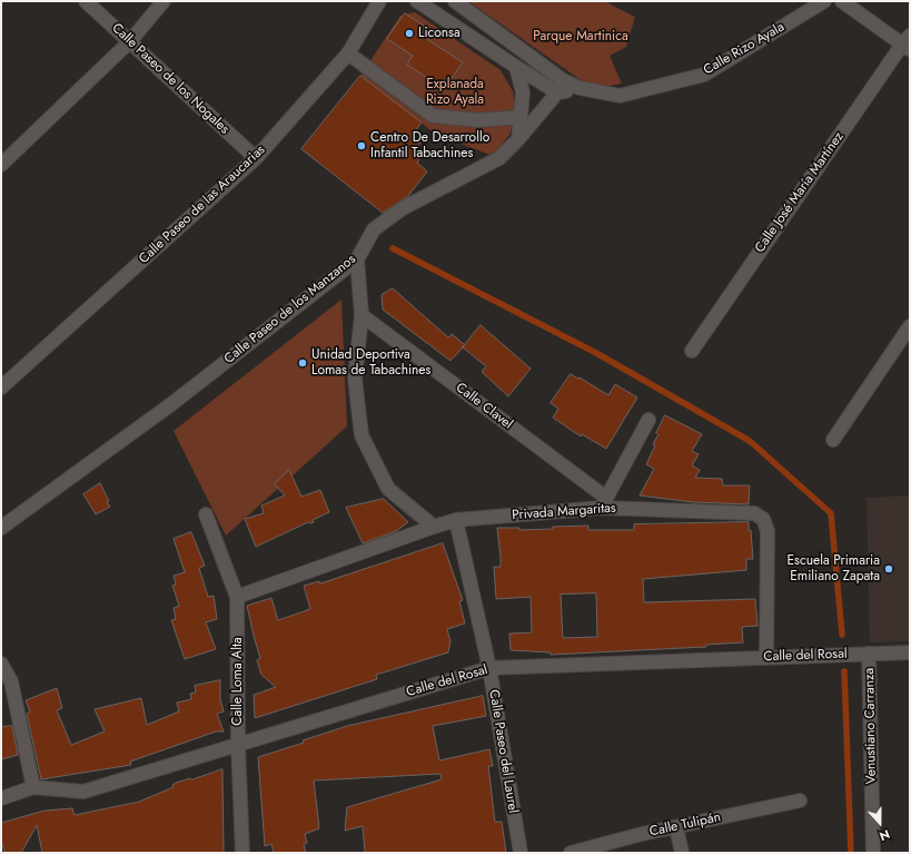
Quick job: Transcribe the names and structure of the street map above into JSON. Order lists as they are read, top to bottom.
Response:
{
  "streets": {
    "street": [
      "Calle Rizo Ayala",
      "Calle Paseo de los Nogales",
      "Calle José María Martínez",
      "Calle Paseo de las Araucarias",
      "Calle Paseo de los Manzanos",
      "Calle Clavel",
      "Privada Margaritas",
      "Calle del Rosal",
      "Calle Loma Alta",
      "Venustiano Carranza",
      "Calle Paseo del Laurel",
      "Calle Tulipán"
    ]
  },
  "crossings": [
    ["Calle Rizo Ayala", "Calle Paseo de los Manzanos"],
    ["Calle Paseo de los Nogales", "Calle Paseo de las Araucarias"],
    ["Calle Clavel", "Privada Margaritas"],
    ["Privada Margaritas", "Calle del Rosal"],
    ["Privada Margaritas", "Calle Loma Alta"],
    ["Privada Margaritas", "Calle Paseo del Laurel"],
    ["Calle del Rosal", "Calle Loma Alta"],
    ["Calle del Rosal", "Venustiano Carranza"],
    ["Calle del Rosal", "Calle Paseo del Laurel"]
  ],
  "parks": ["Parque Martinica", "Explanada Rizo Ayala"],
  "places": [
    "Liconsa",
    "Centro De Desarrollo Infantil Tabachines",
    "Unidad Deportiva Lomas de Tabachines",
    "Escuela Primaria Emiliano Zapata"
  ],
  "north": "bottom"
}
